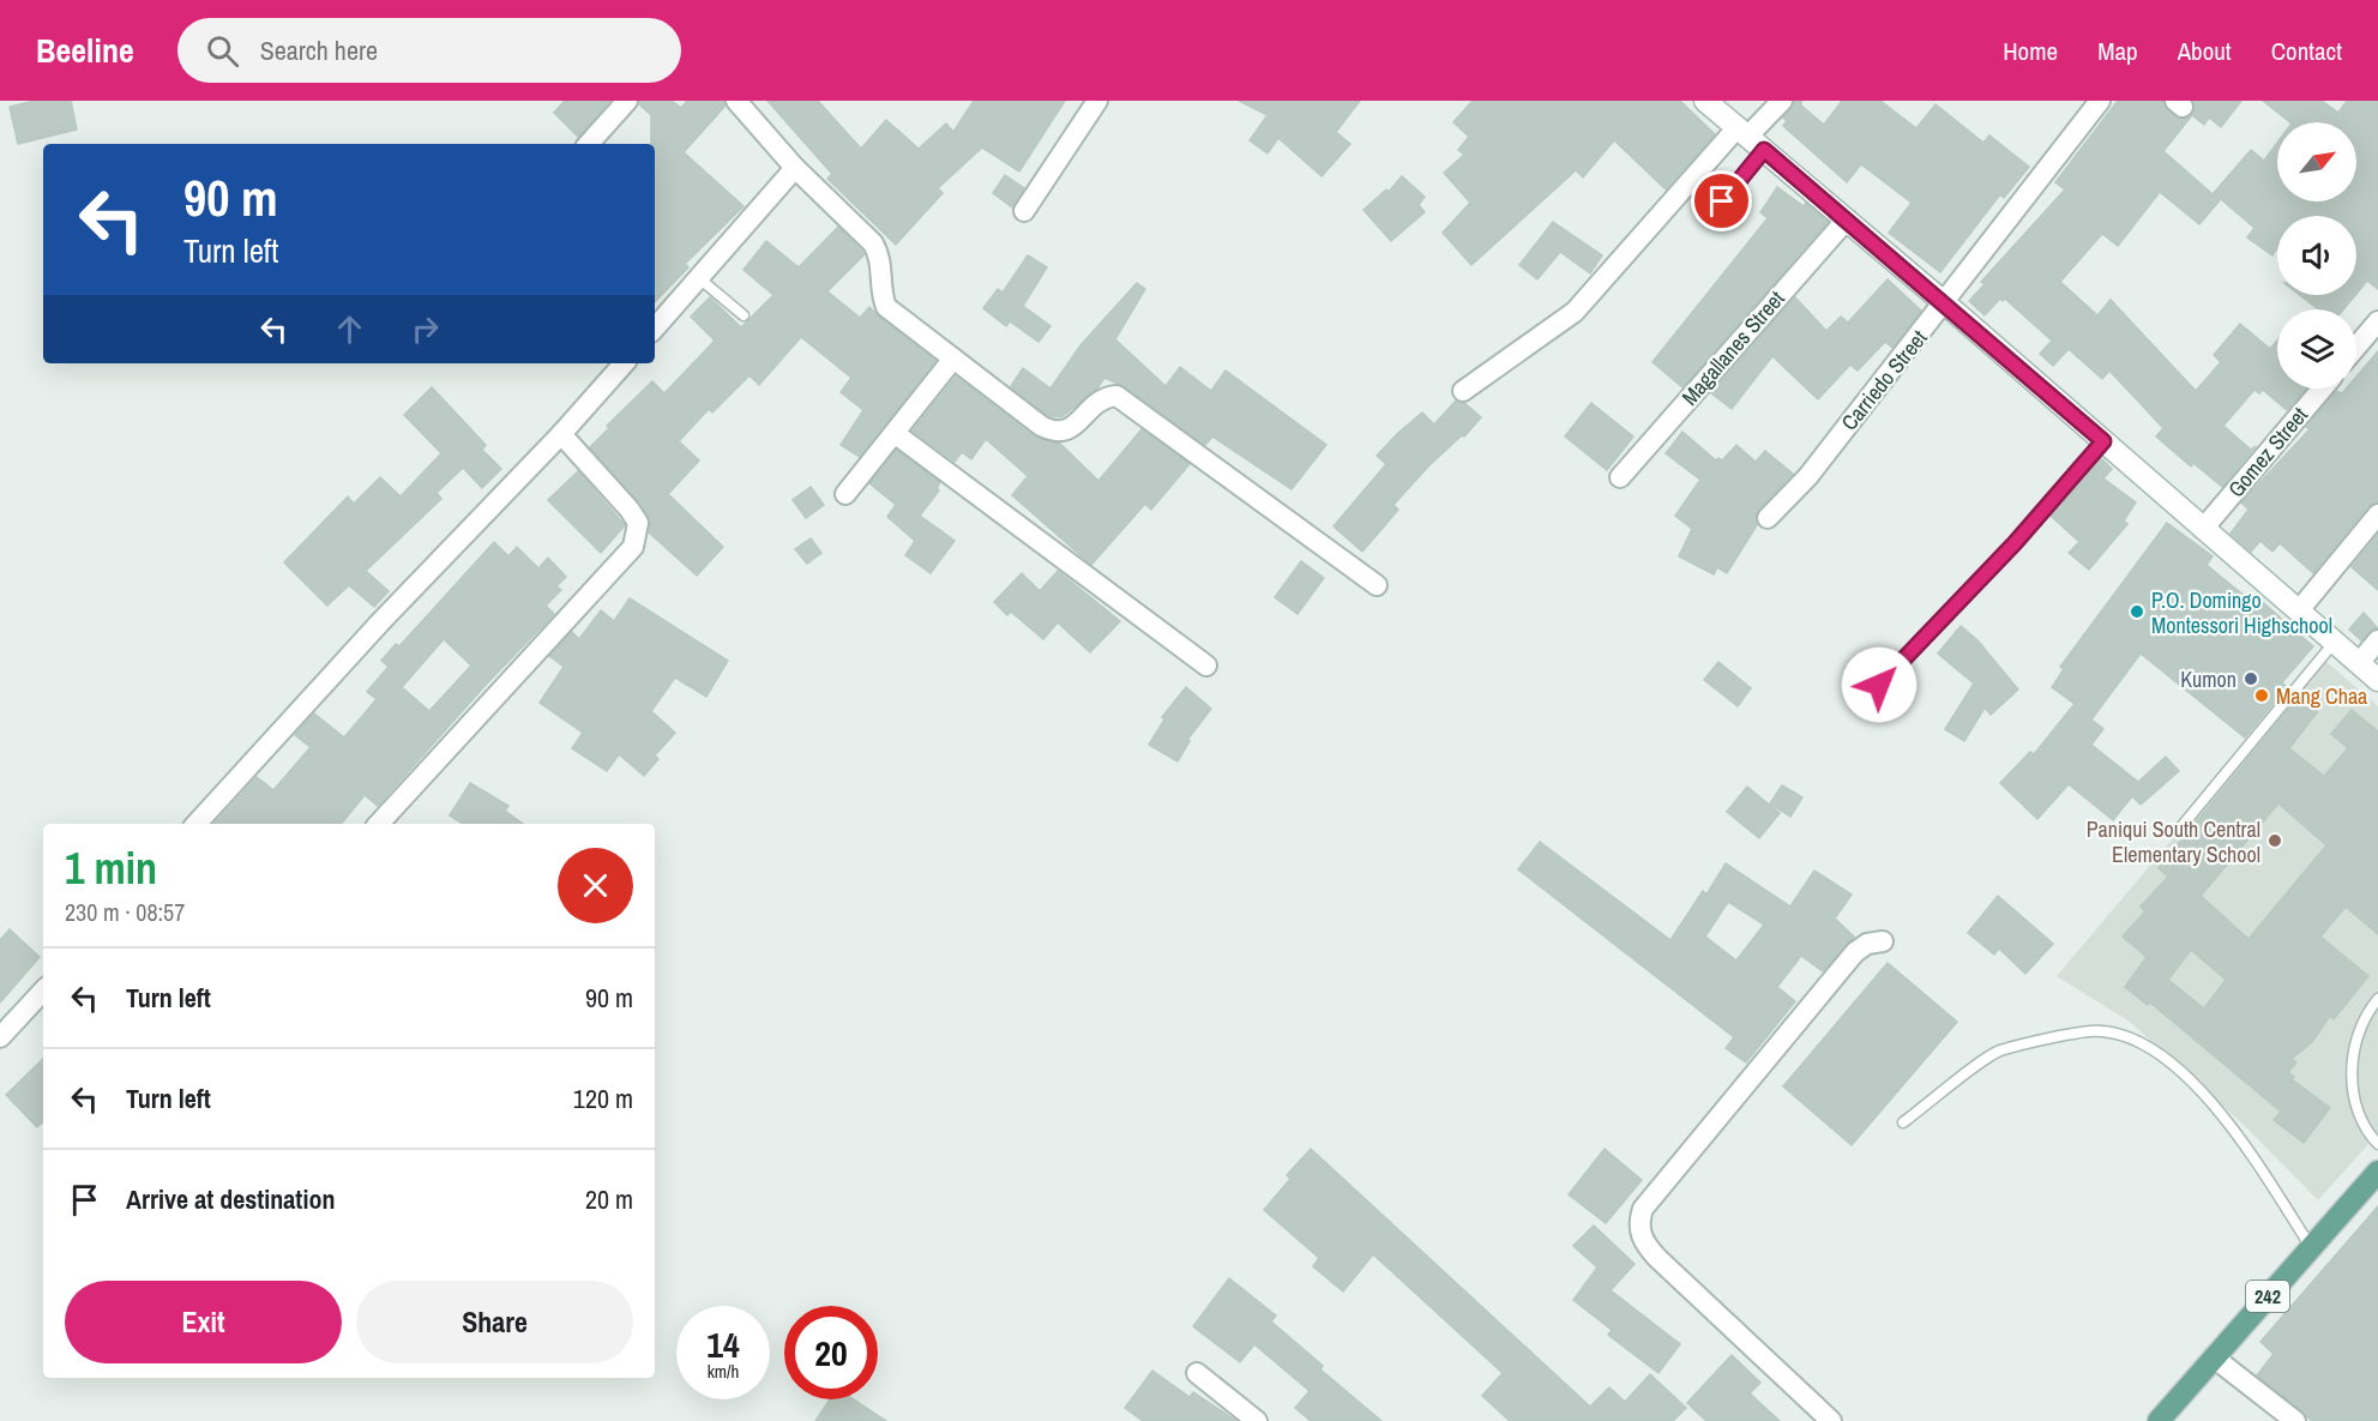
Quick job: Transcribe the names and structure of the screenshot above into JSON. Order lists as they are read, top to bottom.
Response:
{
  "streets": {
    "main road": ["242"],
    "street": ["Magallanes Street", "Carriedo Street", "Gomez Street"]
  },
  "places": [
    "P.O. Domingo Montessori Highschool",
    "Kumon",
    "Mang Chaa",
    "Paniqui South Central Elementary School"
  ],
  "north": "top right",
  "page": {
    "header": "Beeline",
    "search": "Search here",
    "nav": [
      "Home",
      "Map",
      "About",
      "Contact"
    ],
    "turn": ["90 m", "Turn left"],
    "heading": ["1 min", "230 m · 08:57"],
    "list": [
      {
        "name": "Turn left",
        "value": "90 m"
      },
      {
        "name": "Turn left",
        "value": "120 m"
      },
      {
        "name": "Arrive at destination",
        "value": "20 m"
      }
    ],
    "buttons": ["Exit", "Share"],
    "speed": "14 km/h",
    "limit": "20"
  }
}
